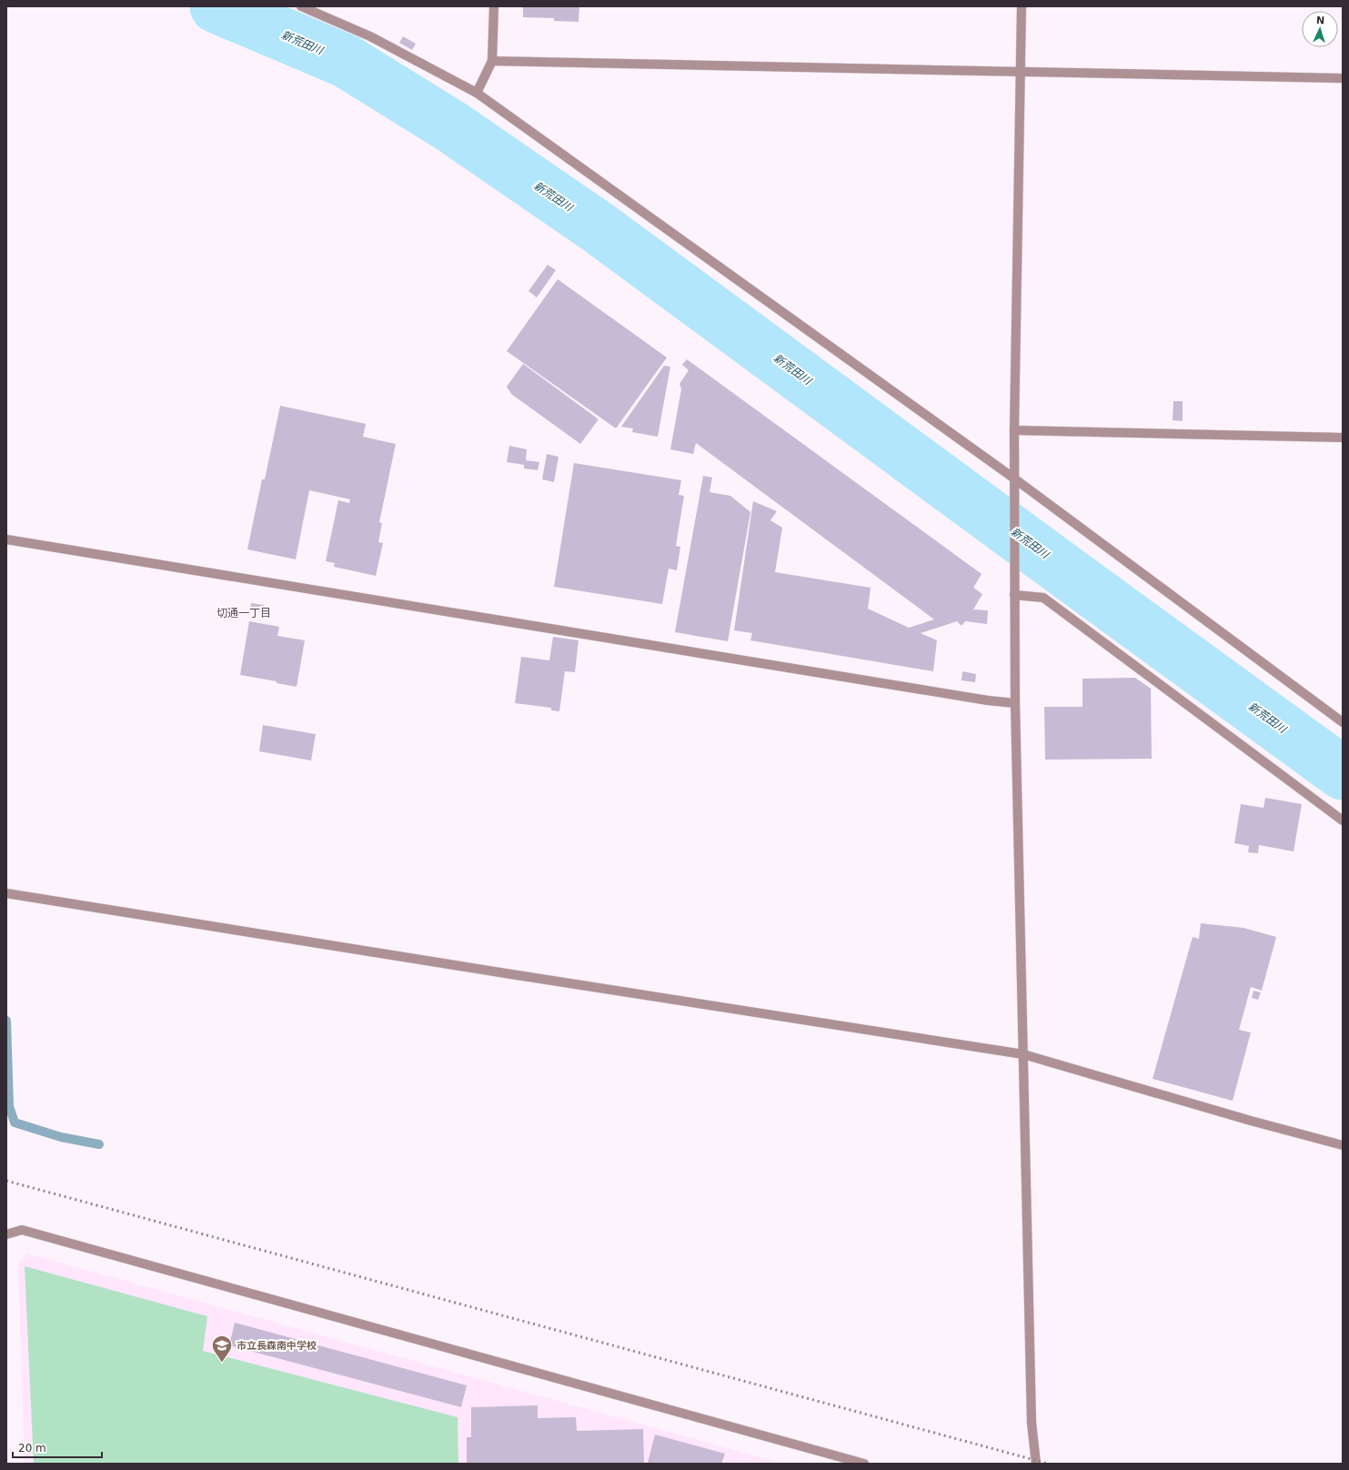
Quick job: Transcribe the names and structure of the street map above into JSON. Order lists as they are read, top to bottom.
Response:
{
  "districts": ["切通一丁目"],
  "water": ["新荒田川"],
  "places": {
    "school or university": ["市立長森南中学校"]
  },
  "scale_bar": "20 m",
  "north": "top"
}
